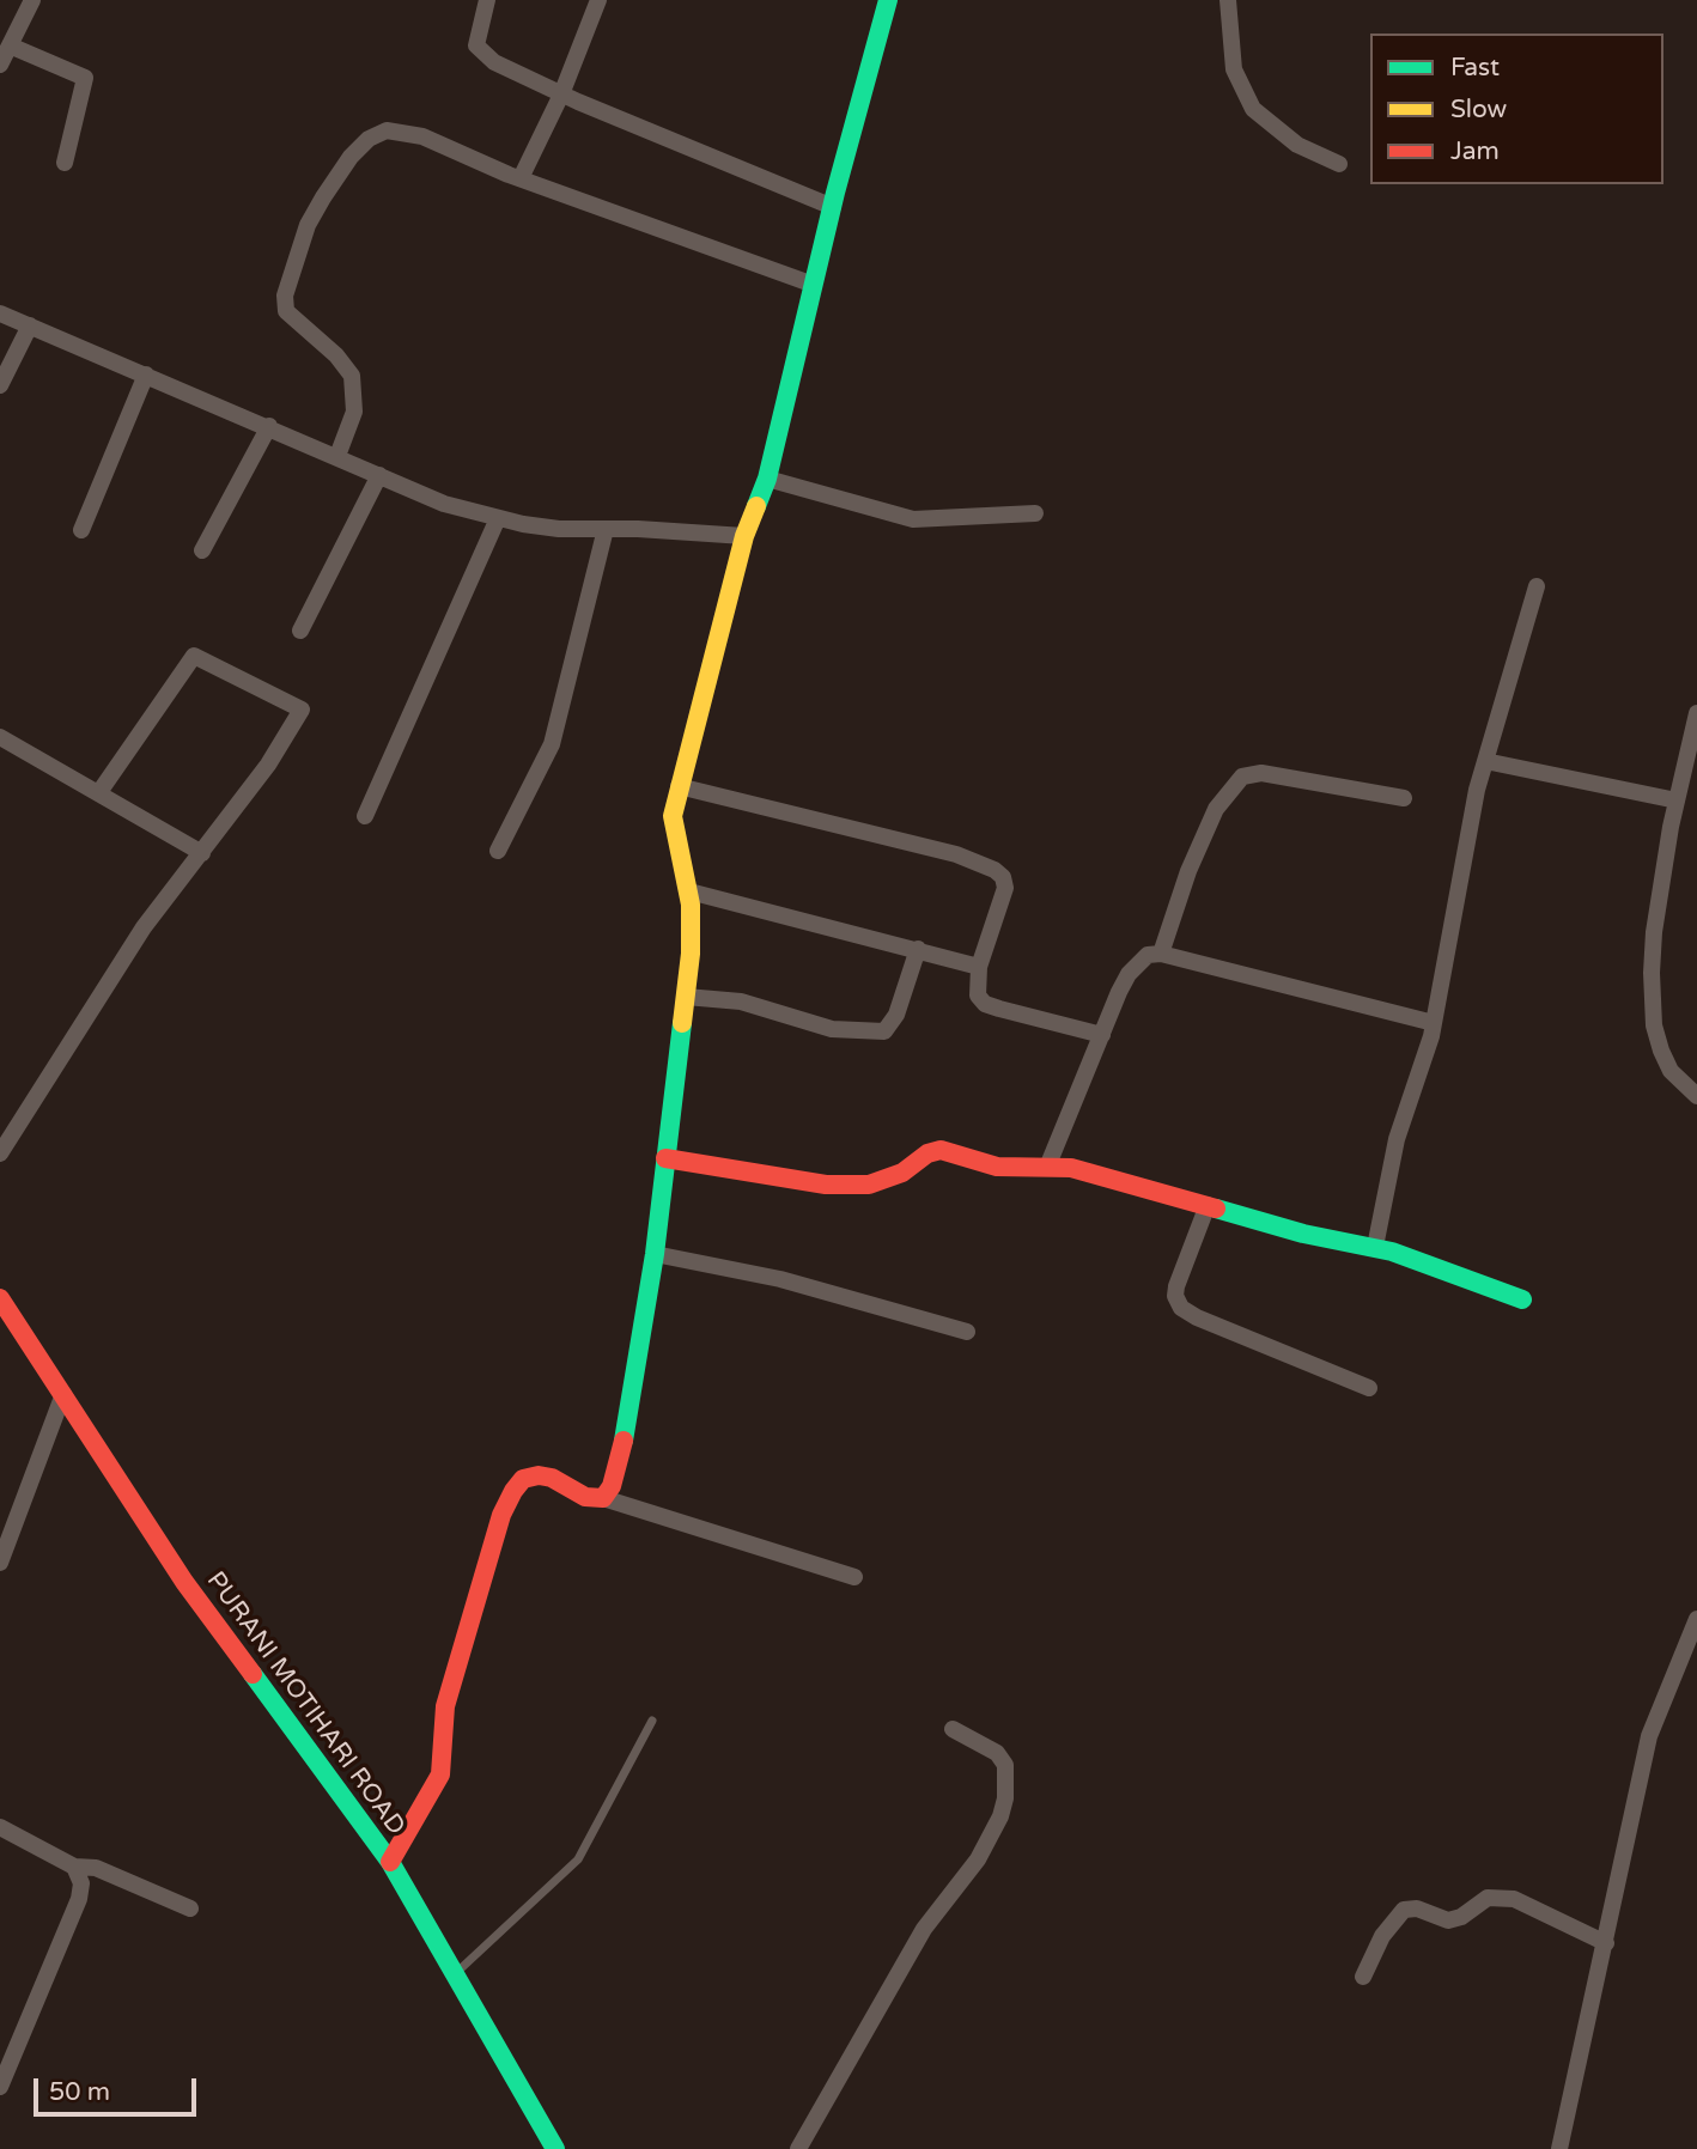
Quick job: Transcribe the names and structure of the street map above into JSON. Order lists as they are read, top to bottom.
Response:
{
  "streets": {
    "street": ["PURANI MOTIHARI ROAD"]
  },
  "legend": ["Fast", "Slow", "Jam"],
  "scale_bar": "50 m"
}
